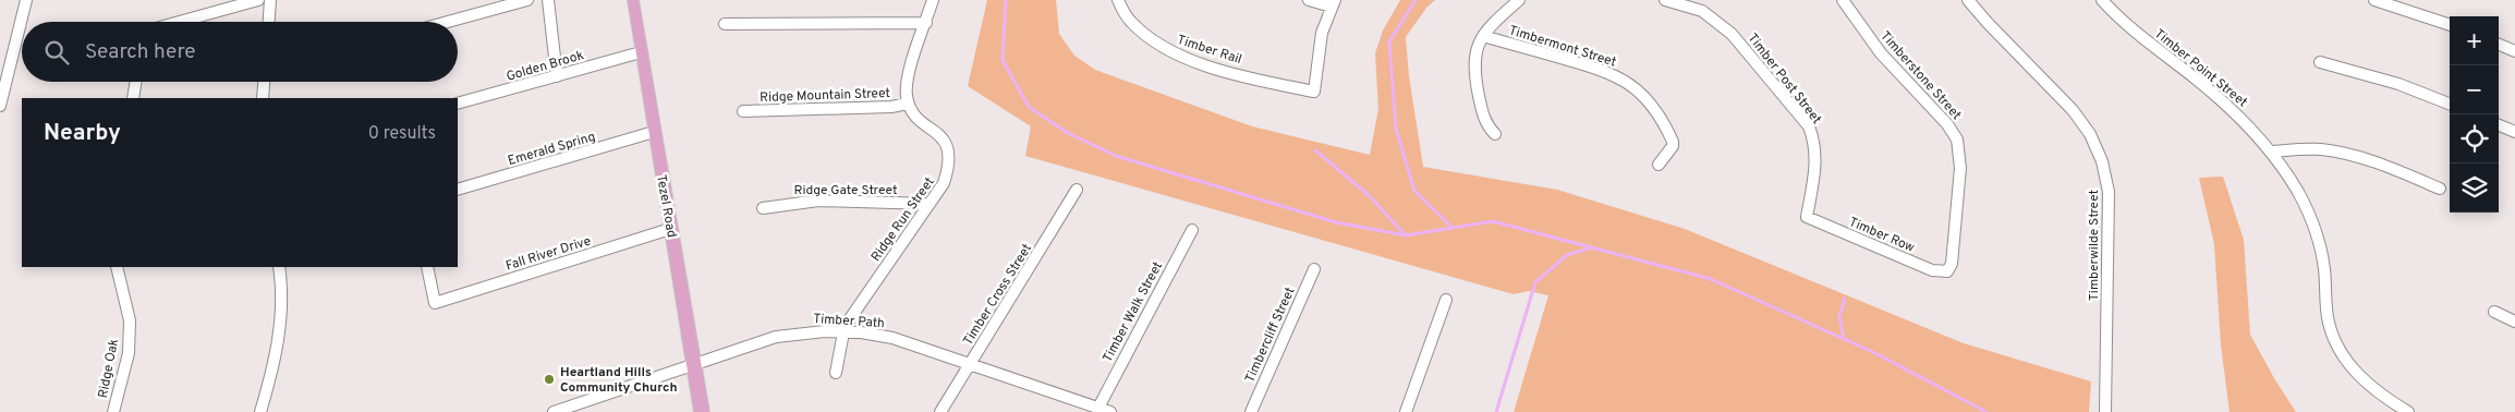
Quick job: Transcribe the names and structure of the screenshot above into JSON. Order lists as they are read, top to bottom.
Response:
{
  "streets": {
    "main road": ["Tezel Road"],
    "street": [
      "Timbermont Street",
      "Timber Rail",
      "Golden Brook",
      "Timber Point Street",
      "Timberstone Street",
      "Timber Post Street",
      "Ridge Mountain Street",
      "Emerald Spring",
      "Ridge Gate Street",
      "Ridge Run Street",
      "Timber Row",
      "Timberwilde Street",
      "Fall River Drive",
      "Timber Cross Street",
      "Timber Walk Street",
      "Timber Path",
      "Timbercliff Street",
      "Ridge Oak"
    ]
  },
  "crossings": [
    ["Golden Brook", "Tezel Road"],
    ["Timberstone Street", "Timber Row"],
    ["Timber Post Street", "Timber Row"],
    ["Ridge Mountain Street", "Ridge Run Street"],
    ["Emerald Spring", "Tezel Road"],
    ["Ridge Gate Street", "Ridge Run Street"],
    ["Tezel Road", "Fall River Drive"],
    ["Tezel Road", "Timber Path"],
    ["Ridge Run Street", "Timber Path"],
    ["Timber Cross Street", "Timber Path"],
    ["Timber Walk Street", "Timber Path"]
  ],
  "places": ["Heartland Hills Community Church"],
  "page": {
    "map_buttons": ["+", "−"],
    "search": "Search here",
    "heading": ["Nearby", "0 results"]
  }
}
